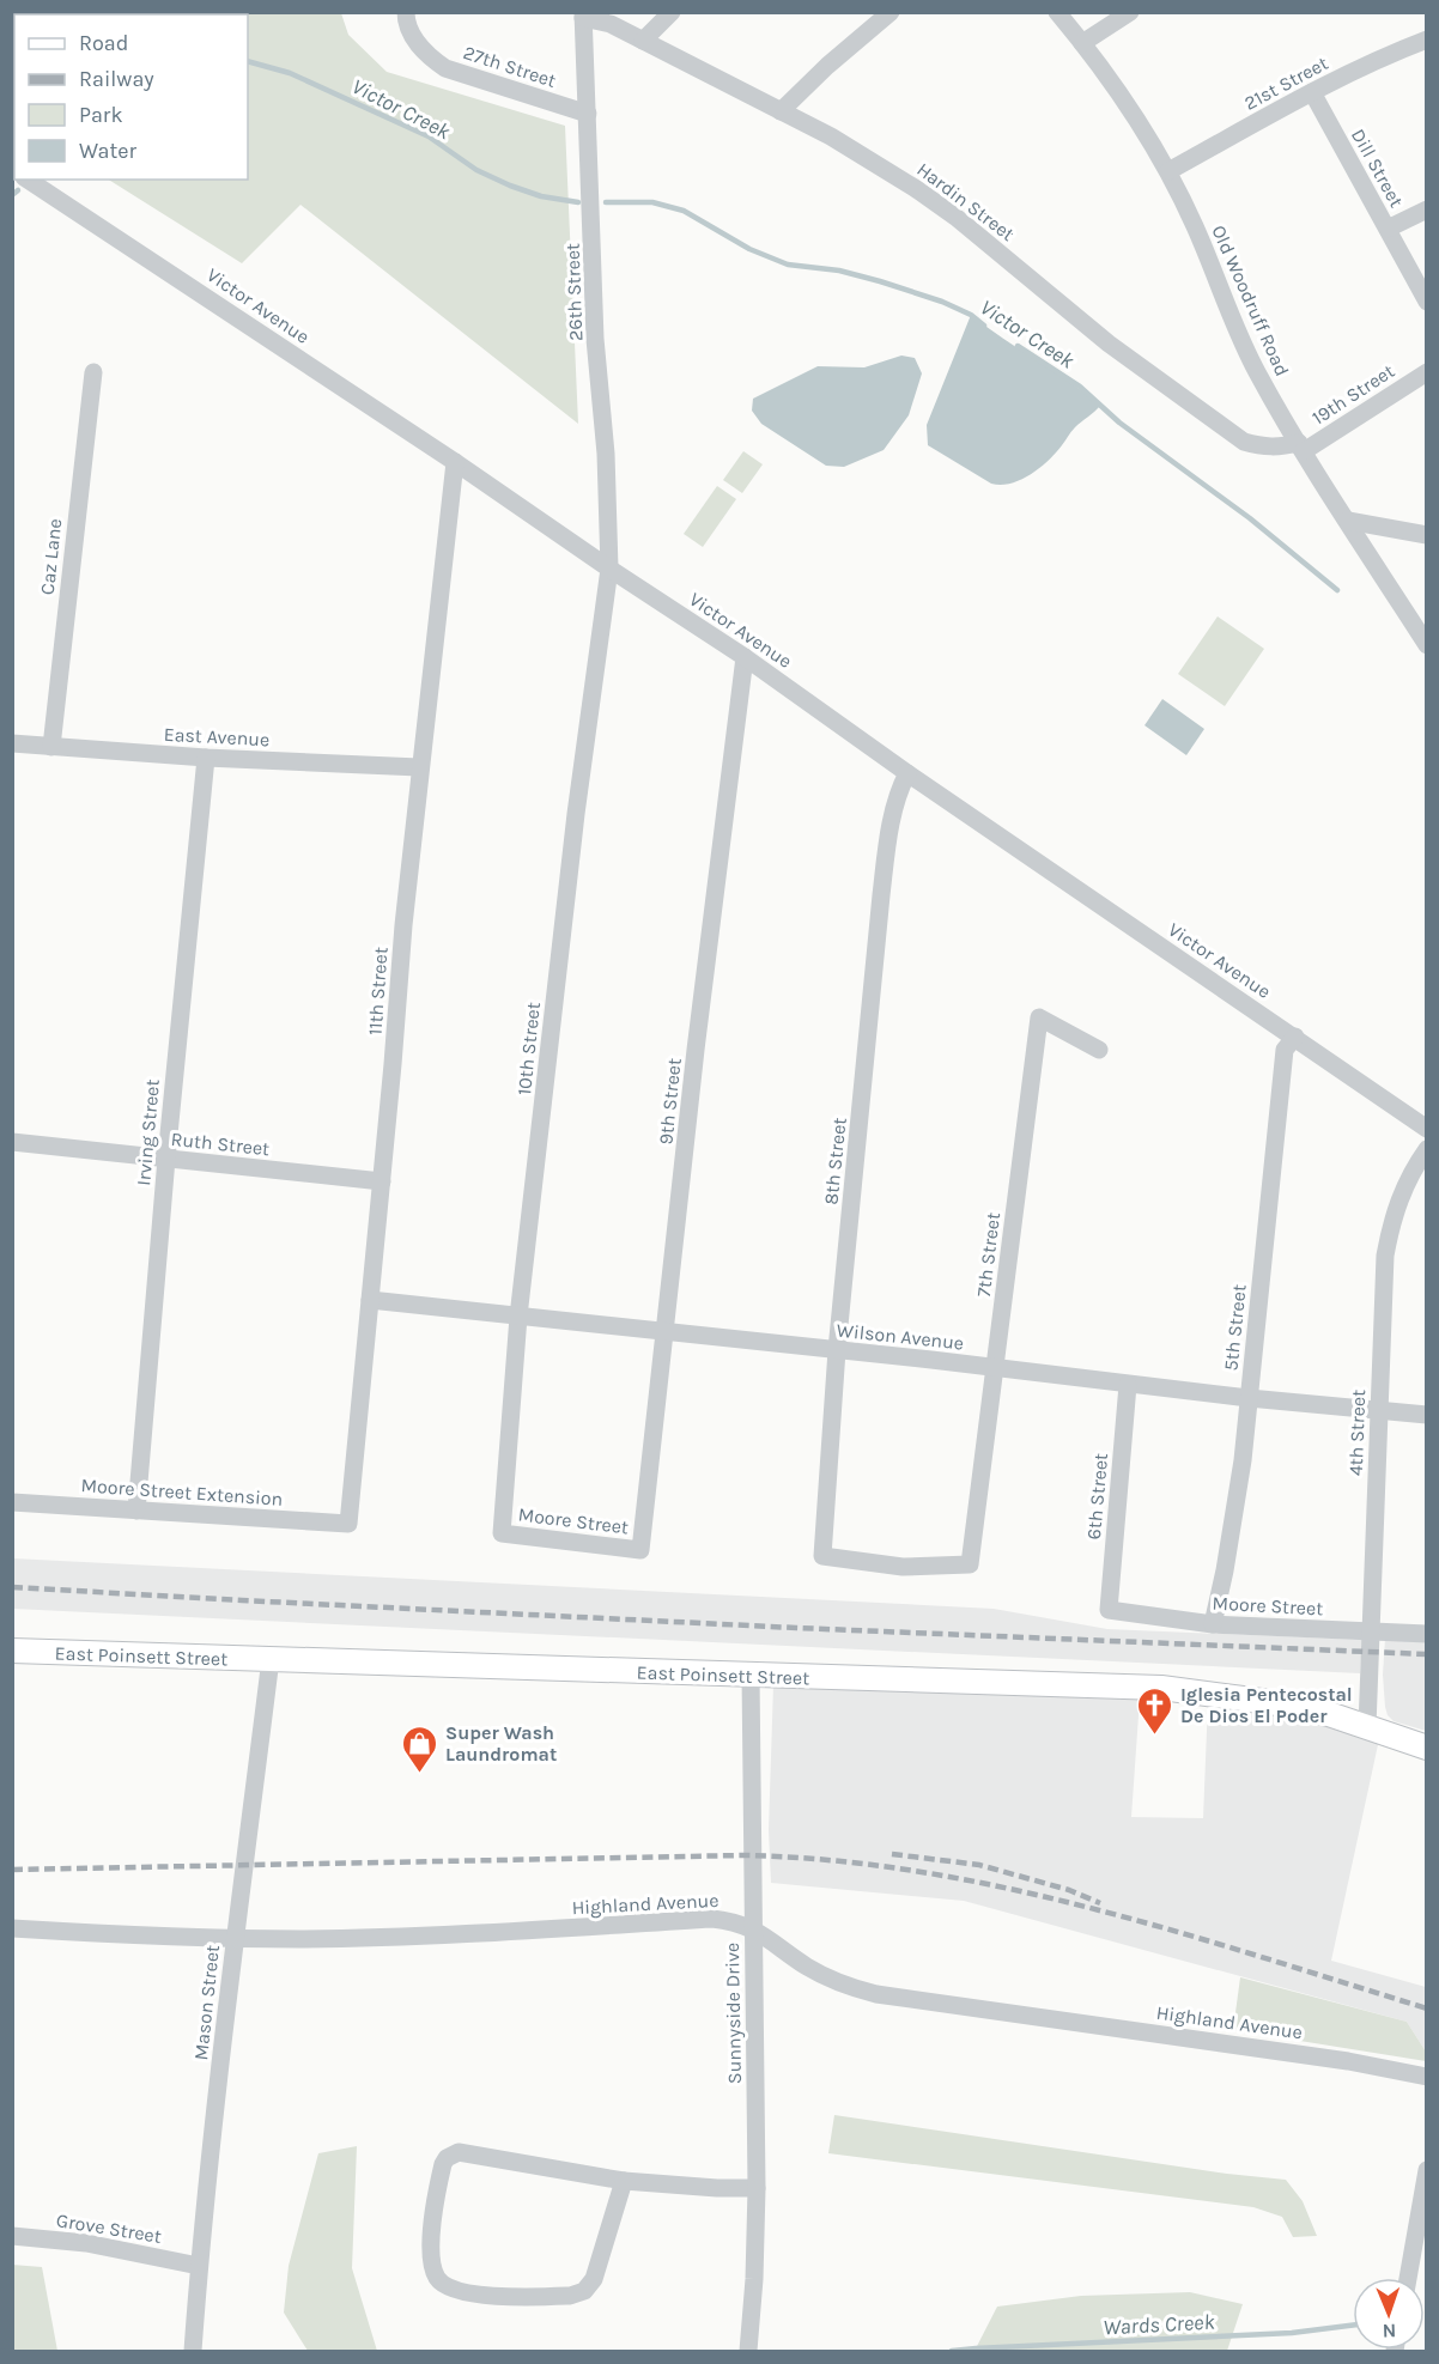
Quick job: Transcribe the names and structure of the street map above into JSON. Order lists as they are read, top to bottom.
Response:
{
  "streets": {
    "main road": ["East Poinsett Street"],
    "street": [
      "27th Street",
      "21st Street",
      "Dill Street",
      "Hardin Street",
      "26th Street",
      "Old Woodruff Road",
      "Victor Avenue",
      "19th Street",
      "Caz Lane",
      "East Avenue",
      "11th Street",
      "10th Street",
      "9th Street",
      "Irving Street",
      "Ruth Street",
      "8th Street",
      "7th Street",
      "5th Street",
      "Wilson Avenue",
      "4th Street",
      "Moore Street Extension",
      "6th Street",
      "Moore Street",
      "Highland Avenue",
      "Mason Street",
      "Sunnyside Drive",
      "Grove Street"
    ]
  },
  "crossings": [
    ["27th Street", "26th Street"],
    ["21st Street", "Dill Street"],
    ["21st Street", "Old Woodruff Road"],
    ["Hardin Street", "26th Street"],
    ["Hardin Street", "Old Woodruff Road"],
    ["Hardin Street", "19th Street"],
    ["26th Street", "Victor Avenue"],
    ["26th Street", "10th Street"],
    ["Old Woodruff Road", "19th Street"],
    ["Victor Avenue", "11th Street"],
    ["Victor Avenue", "10th Street"],
    ["Victor Avenue", "9th Street"],
    ["Victor Avenue", "8th Street"],
    ["Victor Avenue", "5th Street"],
    ["Caz Lane", "East Avenue"],
    ["East Avenue", "11th Street"],
    ["East Avenue", "Irving Street"],
    ["11th Street", "Ruth Street"],
    ["11th Street", "Wilson Avenue"],
    ["11th Street", "Moore Street Extension"],
    ["10th Street", "Wilson Avenue"],
    ["10th Street", "Moore Street"],
    ["9th Street", "Wilson Avenue"],
    ["9th Street", "Moore Street"],
    ["Irving Street", "Ruth Street"],
    ["Irving Street", "Moore Street Extension"],
    ["8th Street", "7th Street"],
    ["8th Street", "Wilson Avenue"],
    ["7th Street", "Wilson Avenue"],
    ["5th Street", "Wilson Avenue"],
    ["5th Street", "Moore Street"],
    ["Wilson Avenue", "4th Street"],
    ["Wilson Avenue", "6th Street"],
    ["4th Street", "Moore Street"],
    ["4th Street", "East Poinsett Street"],
    ["6th Street", "Moore Street"],
    ["East Poinsett Street", "Mason Street"],
    ["East Poinsett Street", "Sunnyside Drive"],
    ["Highland Avenue", "Mason Street"],
    ["Highland Avenue", "Sunnyside Drive"],
    ["Mason Street", "Grove Street"]
  ],
  "water": ["Victor Creek", "Wards Creek"],
  "places": {
    "church": ["Iglesia Pentecostal De Dios El Poder"],
    "shop": ["Super Wash Laundromat"]
  },
  "legend": [
    "Road",
    "Railway",
    "Park",
    "Water"
  ],
  "north": "bottom"
}
